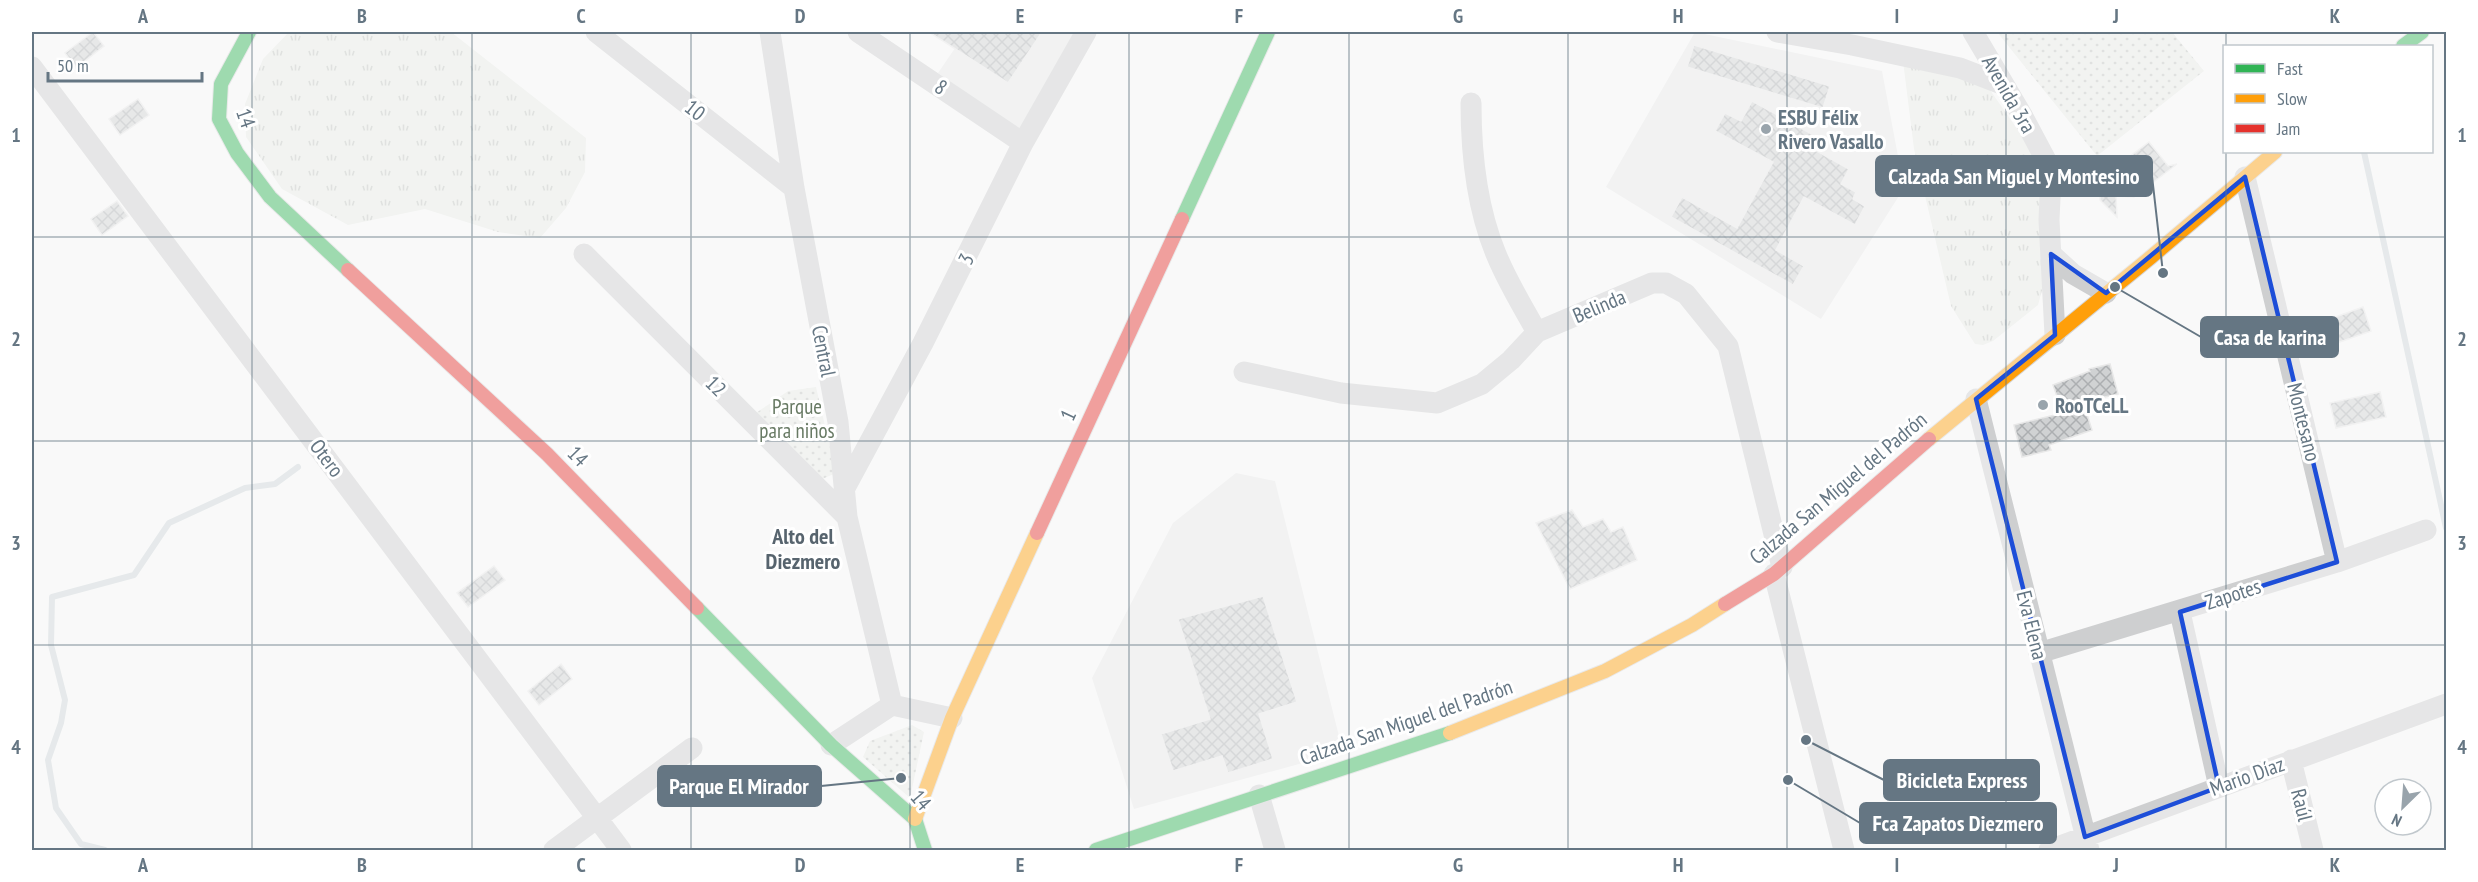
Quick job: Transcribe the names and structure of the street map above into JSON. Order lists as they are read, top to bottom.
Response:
{
  "streets": {
    "street": [
      "8",
      "Avenida 3ra",
      "10",
      "14",
      "3",
      "Belinda",
      "Central",
      "12",
      "1",
      "Montesano",
      "Otero",
      "Calzada San Miguel del Padrón",
      "Zapotes",
      "Eva Elena",
      "Mario Díaz",
      "Raúl"
    ]
  },
  "crossings": [
    ["8", "3"],
    ["Avenida 3ra", "Calzada San Miguel del Padrón"],
    ["10", "Central"],
    ["14", "1"],
    ["3", "Central"],
    ["Belinda", "Calzada San Miguel del Padrón"],
    ["Central", "12"],
    ["Montesano", "Calzada San Miguel del Padrón"],
    ["Montesano", "Zapotes"],
    ["Calzada San Miguel del Padrón", "Eva Elena"],
    ["Zapotes", "Eva Elena"],
    ["Eva Elena", "Mario Díaz"],
    ["Mario Díaz", "Raúl"]
  ],
  "districts": ["Alto del Diezmero"],
  "parks": ["Parque para niños"],
  "places": [
    "ESBU Félix Rivero Vasallo",
    "Calzada San Miguel y Montesino",
    "Casa de karina",
    "RooTCeLL",
    "Bicicleta Express",
    "Parque El Mirador",
    "Fca Zapatos Diezmero"
  ],
  "legend": ["Fast", "Slow", "Jam"],
  "scale_bar": "50 m",
  "north": "bottom left",
  "grid": {
    "columns": [
      "A",
      "B",
      "C",
      "D",
      "E",
      "F",
      "G",
      "H",
      "I",
      "J",
      "K"
    ],
    "rows": [
      "1",
      "2",
      "3",
      "4"
    ]
  }
}
